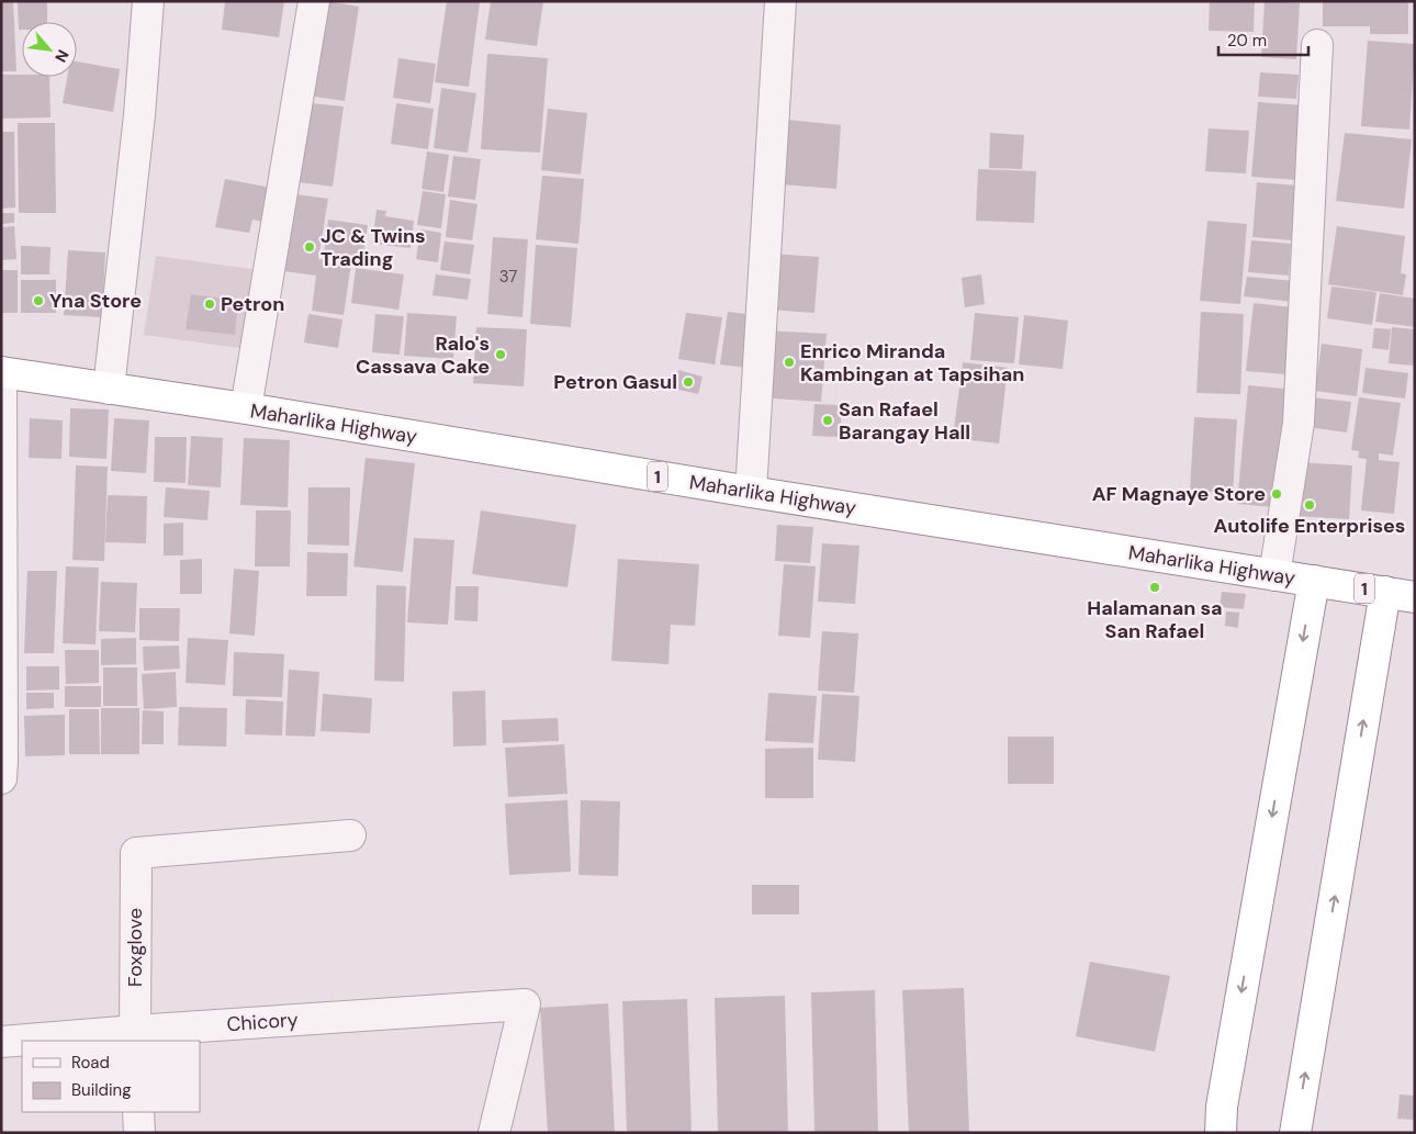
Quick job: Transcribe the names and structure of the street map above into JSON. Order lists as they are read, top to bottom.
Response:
{
  "streets": {
    "highway": ["Maharlika Highway", "1"],
    "street": ["Foxglove", "Chicory"]
  },
  "crossings": [
    ["Foxglove", "Chicory"]
  ],
  "places": [
    "JC & Twins Trading",
    "Yna Store",
    "Petron",
    "Ralo's Cassava Cake",
    "Enrico Miranda Kambingan at Tapsihan",
    "Petron Gasul",
    "San Rafael Barangay Hall",
    "AF Magnaye Store",
    "Autolife Enterprises",
    "Halamanan sa San Rafael"
  ],
  "house_numbers": ["37"],
  "legend": ["Road", "Building"],
  "scale_bar": "20 m",
  "north": "bottom right"
}
